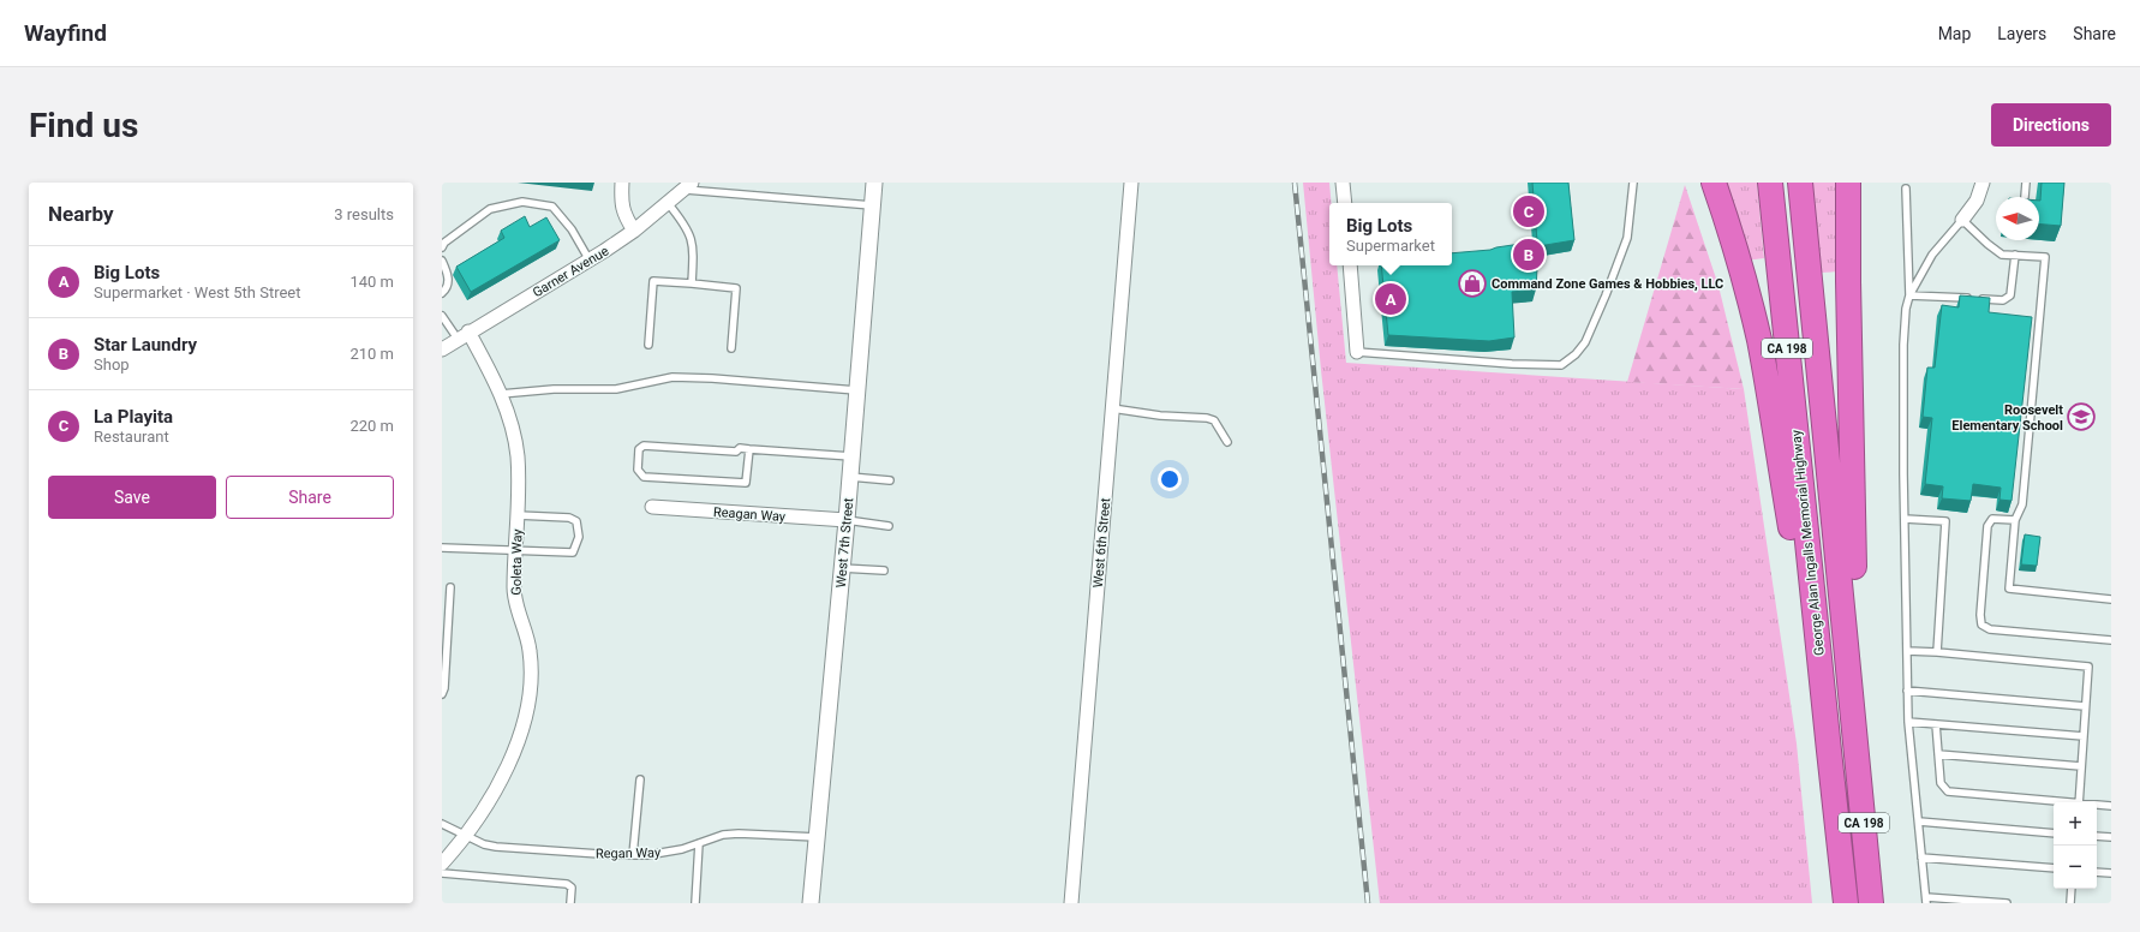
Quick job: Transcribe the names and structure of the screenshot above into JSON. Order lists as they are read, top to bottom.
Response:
{
  "streets": {
    "highway": ["CA 198", "George Alan Ingalls Memorial Highway"],
    "street": [
      "Garner Avenue",
      "Reagan Way",
      "West 7th Street",
      "West 6th Street",
      "Goleta Way"
    ],
    "lane": ["Regan Way"]
  },
  "crossings": [
    ["Garner Avenue", "Goleta Way"],
    ["Reagan Way", "West 7th Street"],
    ["West 7th Street", "Regan Way"],
    ["Goleta Way", "Regan Way"]
  ],
  "places": {
    "shop": ["Command Zone Games & Hobbies, LLC"],
    "school or university": ["Roosevelt Elementary School"]
  },
  "north": "left",
  "page": {
    "header": "Wayfind",
    "nav": ["Map", "Layers", "Share"],
    "buttons": [
      "Directions",
      ["Save", "Share"]
    ],
    "title": "Find us",
    "heading": ["Nearby", "3 results"],
    "pins": ["C", "B", "A"],
    "popup": ["Big Lots", "Supermarket"],
    "list": [
      {
        "mark": "A",
        "name": "Big Lots",
        "note": "Supermarket · West 5th Street",
        "value": "140 m"
      },
      {
        "mark": "B",
        "name": "Star Laundry",
        "note": "Shop",
        "value": "210 m"
      },
      {
        "mark": "C",
        "name": "La Playita",
        "note": "Restaurant",
        "value": "220 m"
      }
    ],
    "map_buttons": ["+", "−"]
  }
}
